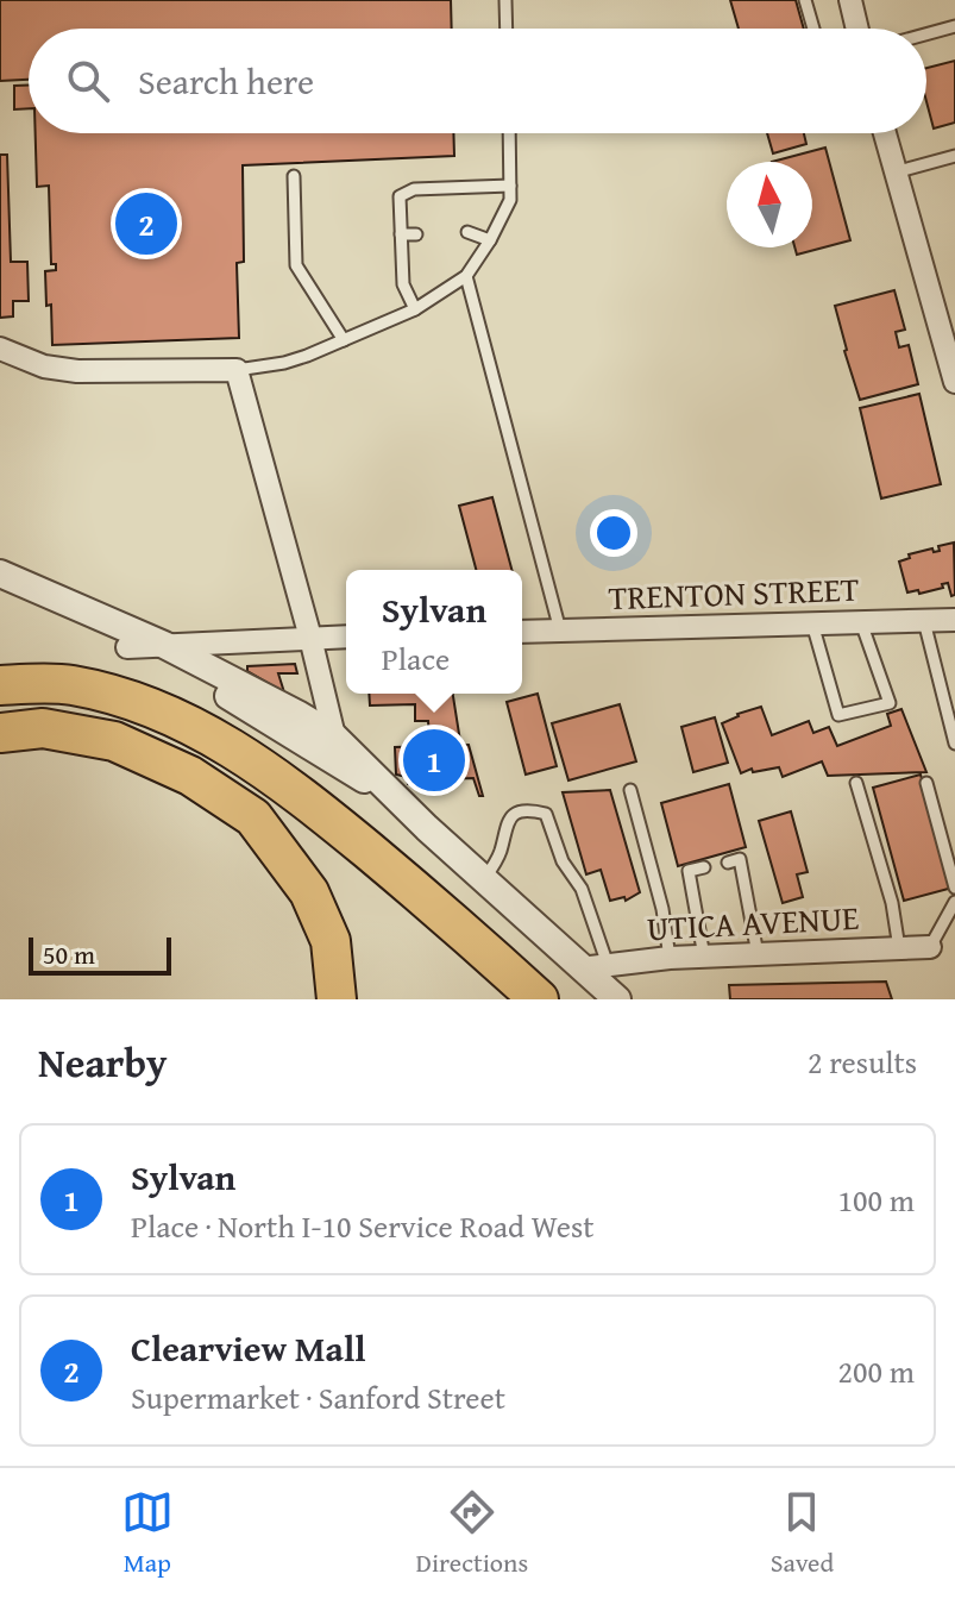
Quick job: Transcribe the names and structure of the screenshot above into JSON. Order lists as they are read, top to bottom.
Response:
{
  "streets": {
    "street": ["TRENTON STREET", "UTICA AVENUE"]
  },
  "scale_bar": "50 m",
  "north": "top",
  "page": {
    "search": "Search here",
    "pins": ["2", "1"],
    "popup": ["Sylvan", "Place"],
    "scale": "50 m",
    "heading": ["Nearby", "2 results"],
    "list": [
      {
        "mark": "1",
        "name": "Sylvan",
        "note": "Place · North I-10 Service Road West",
        "value": "100 m"
      },
      {
        "mark": "2",
        "name": "Clearview Mall",
        "note": "Supermarket · Sanford Street",
        "value": "200 m"
      }
    ],
    "nav": ["Map", "Directions", "Saved"]
  }
}
